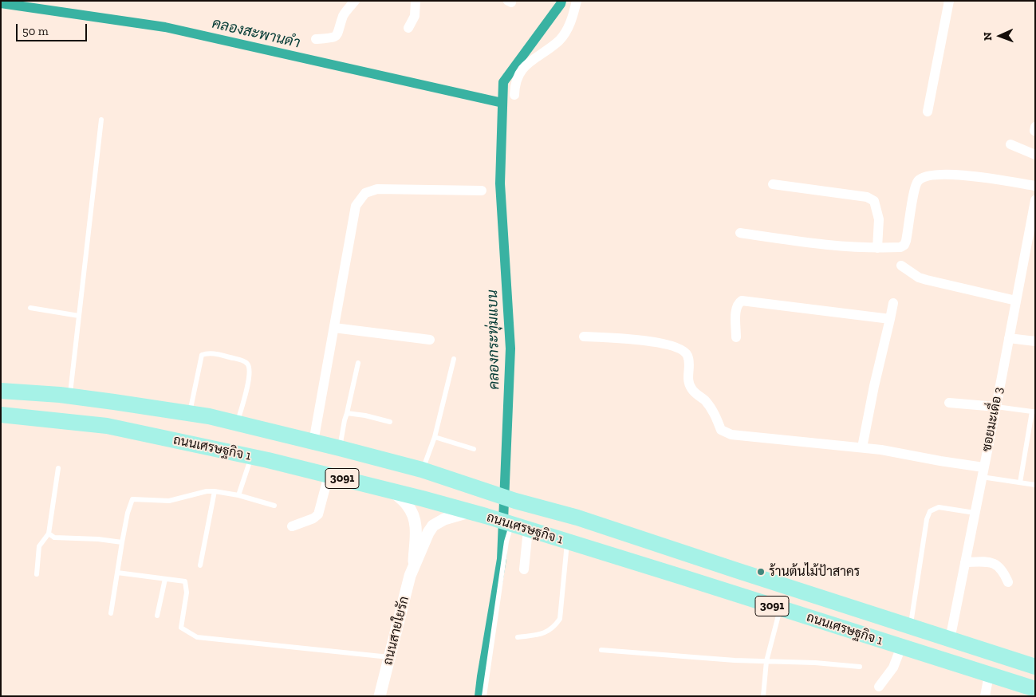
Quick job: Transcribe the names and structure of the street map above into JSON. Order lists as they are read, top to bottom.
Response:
{
  "streets": {
    "main road": ["ถนนเศรษฐกิจ 1", "3091"],
    "street": ["ซอยมะเดื่อ 3", "ถนนสายใยรัก"]
  },
  "crossings": [
    ["ซอยมะเดื่อ 3", "ถนนเศรษฐกิจ 1"],
    ["ถนนเศรษฐกิจ 1", "ถนนสายใยรัก"]
  ],
  "water": ["คลองสะพานดำ", "คลองกระทุ่มแบน"],
  "places": ["ร้านต้นไม้ป้าสาคร"],
  "scale_bar": "50 m",
  "north": "left"
}
